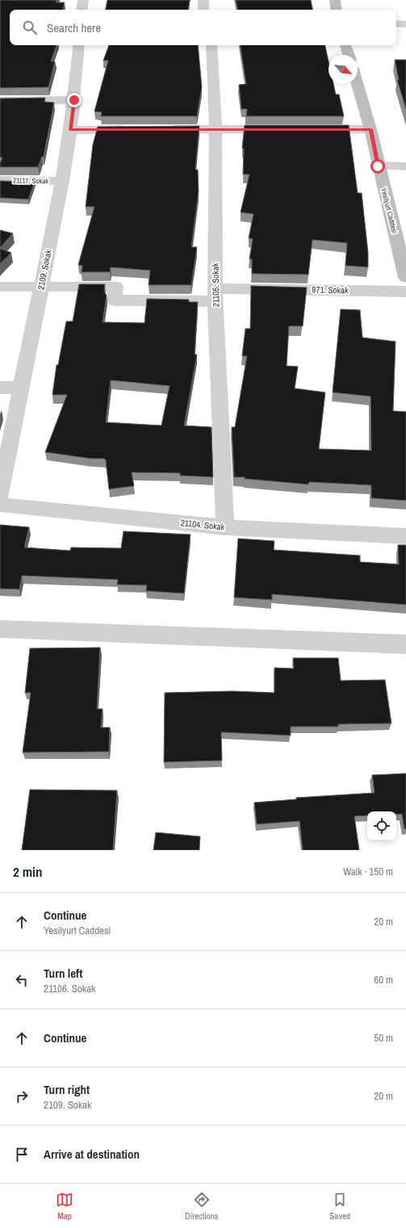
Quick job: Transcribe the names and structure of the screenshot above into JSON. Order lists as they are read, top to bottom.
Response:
{
  "streets": {
    "street": [
      "21117. Sokak",
      "Yesilyurt Caddesi",
      "2109. Sokak",
      "21105. Sokak",
      "971. Sokak",
      "21104. Sokak"
    ]
  },
  "crossings": [
    ["21117. Sokak", "2109. Sokak"],
    ["2109. Sokak", "971. Sokak"],
    ["21105. Sokak", "971. Sokak"],
    ["21105. Sokak", "21104. Sokak"]
  ],
  "north": "bottom right",
  "page": {
    "search": "Search here",
    "heading": ["2 min", "Walk · 150 m"],
    "list": [
      ["Continue", "Yesilyurt Caddesi", "20 m"],
      ["Turn left", "21106. Sokak", "60 m"],
      ["Continue", "50 m"],
      ["Turn right", "2109. Sokak", "20 m"],
      "Arrive at destination"
    ],
    "nav": ["Map", "Directions", "Saved"]
  }
}
